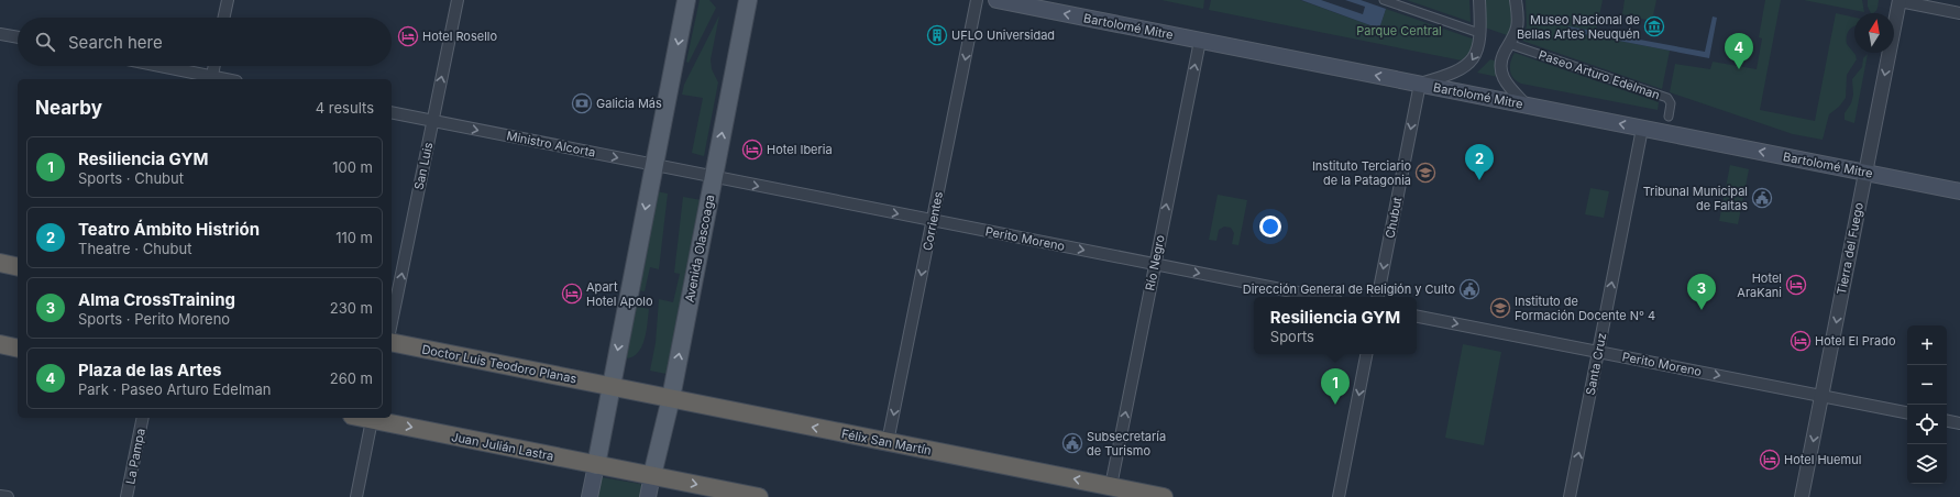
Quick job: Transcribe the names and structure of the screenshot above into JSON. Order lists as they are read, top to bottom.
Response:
{
  "streets": {
    "highway": ["Doctor Luis Teodoro Planas", "Félix San Martín", "Juan Julián Lastra"],
    "main road": ["Bartolomé Mitre", "Avenida Olascoaga"],
    "street": [
      "Paseo Arturo Edelman",
      "Ministro Alcorta",
      "San Luis",
      "Chubut",
      "Corrientes",
      "Perito Moreno",
      "Tierra del Fuego",
      "Río Negro",
      "Santa Cruz",
      "La Pampa"
    ]
  },
  "crossings": [
    ["Bartolomé Mitre", "Chubut"],
    ["Bartolomé Mitre", "Tierra del Fuego"],
    ["Bartolomé Mitre", "Río Negro"],
    ["Bartolomé Mitre", "Santa Cruz"],
    ["Ministro Alcorta", "San Luis"],
    ["Ministro Alcorta", "Perito Moreno"],
    ["Ministro Alcorta", "Avenida Olascoaga"],
    ["Corrientes", "Perito Moreno"],
    ["Corrientes", "Félix San Martín"],
    ["Perito Moreno", "Avenida Olascoaga"],
    ["Perito Moreno", "Tierra del Fuego"],
    ["Perito Moreno", "Río Negro"],
    ["Perito Moreno", "Santa Cruz"],
    ["Avenida Olascoaga", "Félix San Martín"],
    ["Avenida Olascoaga", "Juan Julián Lastra"],
    ["Río Negro", "Félix San Martín"],
    ["Doctor Luis Teodoro Planas", "Félix San Martín"]
  ],
  "one_way": [
    "Bartolomé Mitre",
    "Ministro Alcorta",
    "San Luis",
    "Chubut",
    "Corrientes",
    "Perito Moreno",
    "Tierra del Fuego",
    "Río Negro",
    "Santa Cruz",
    "Félix San Martín",
    "Juan Julián Lastra"
  ],
  "parks": ["Parque Central"],
  "places": {
    "museum": ["Museo Nacional de Bellas Artes Neuquén"],
    "building": ["UFLO Universidad"],
    "hotel": [
      "Hotel Rosello",
      "Hotel Iberia",
      "Hotel AraKani",
      "Apart Hotel Apolo",
      "Hotel El Prado",
      "Hotel Huemul"
    ],
    "bank": ["Galicia Más"],
    "school or university": ["Instituto Terciario de la Patagonia", "Instituto de Formación Docente N° 4"],
    "public building": ["Tribunal Municipal de Faltas", "Dirección General de Religión y Culto", "Subsecretaría de Turismo"]
  },
  "north": "top",
  "page": {
    "search": "Search here",
    "pins": [
      "4",
      "2",
      "3",
      "1"
    ],
    "heading": ["Nearby", "4 results"],
    "list": [
      {
        "mark": "1",
        "name": "Resiliencia GYM",
        "note": "Sports · Chubut",
        "value": "100 m"
      },
      {
        "mark": "2",
        "name": "Teatro Ámbito Histrión",
        "note": "Theatre · Chubut",
        "value": "110 m"
      },
      {
        "mark": "3",
        "name": "Alma CrossTraining",
        "note": "Sports · Perito Moreno",
        "value": "230 m"
      },
      {
        "mark": "4",
        "name": "Plaza de las Artes",
        "note": "Park · Paseo Arturo Edelman",
        "value": "260 m"
      }
    ],
    "popup": ["Resiliencia GYM", "Sports"],
    "map_buttons": ["+", "−"]
  }
}
